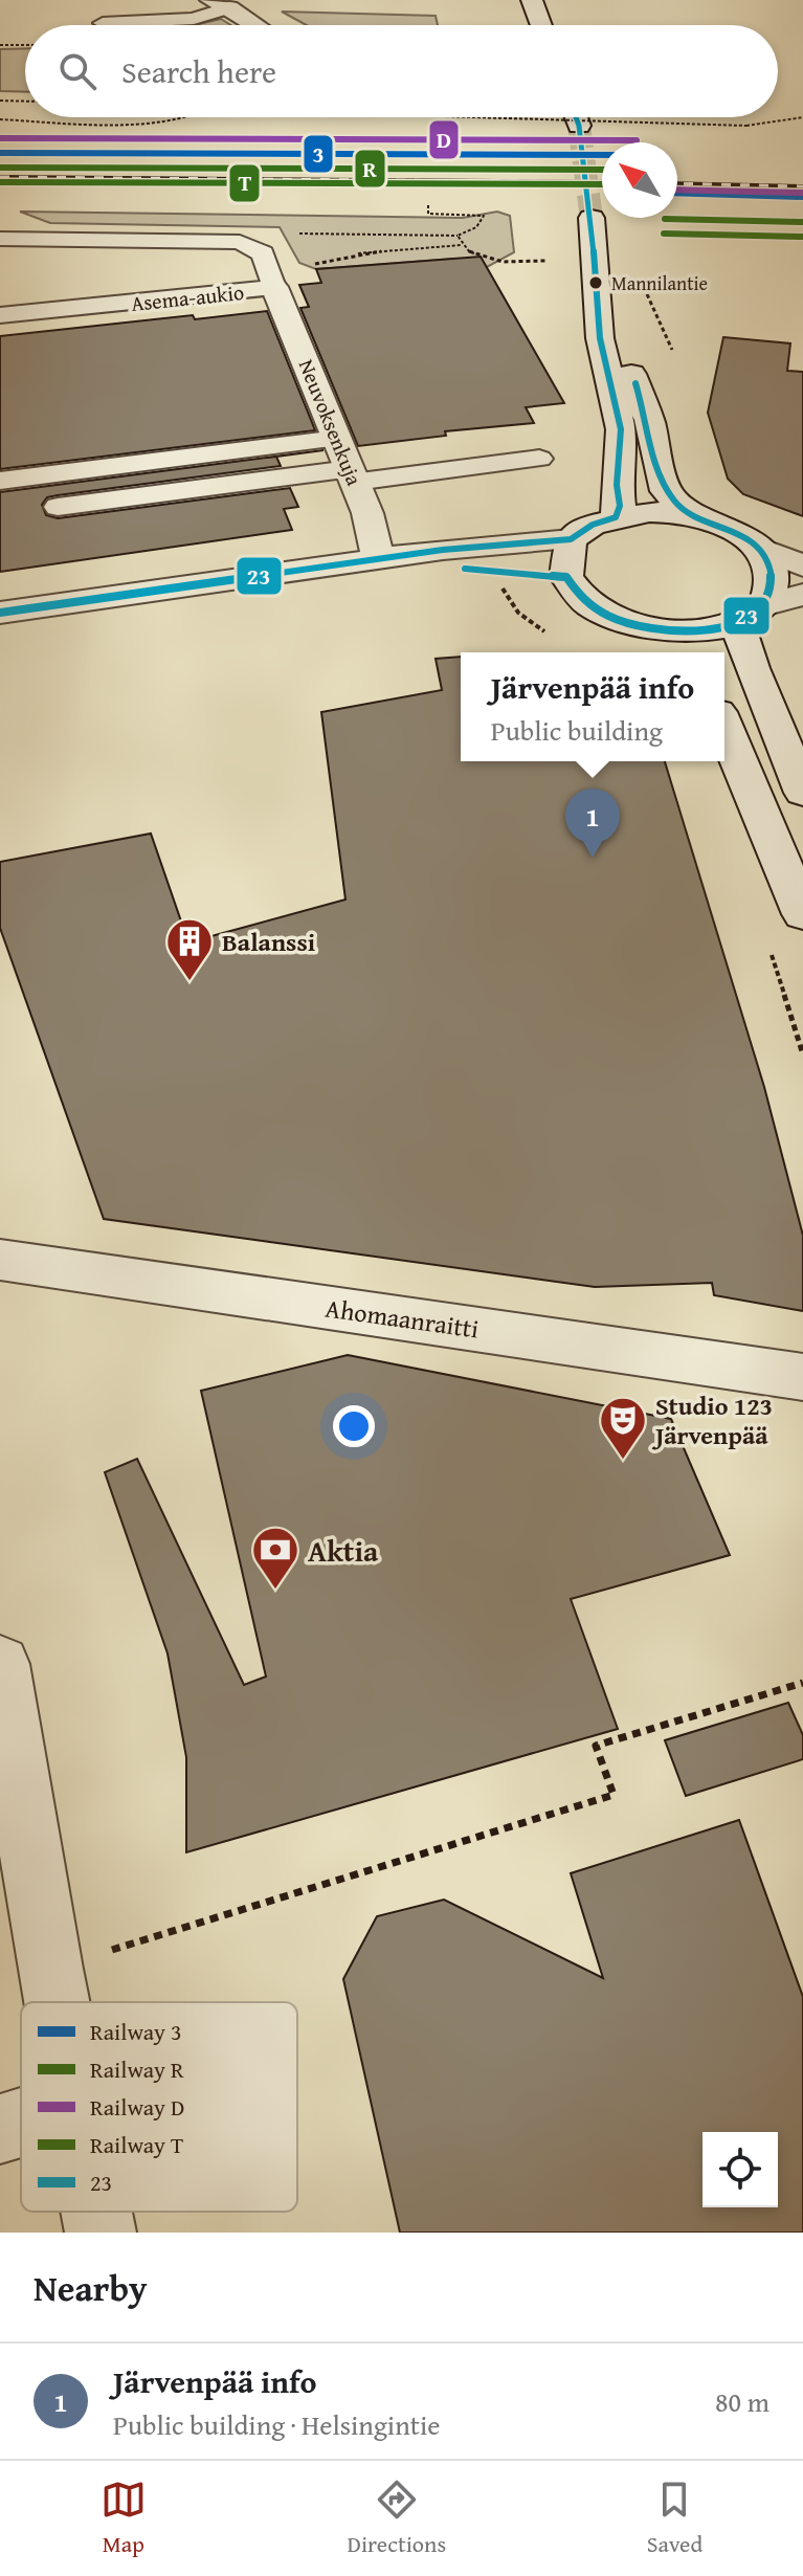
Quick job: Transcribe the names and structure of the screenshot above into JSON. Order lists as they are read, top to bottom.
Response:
{
  "streets": {
    "main road": ["Neuvoksenkuja", "Ahomaanraitti"],
    "lane": ["Asema-aukio"]
  },
  "crossings": [
    ["Asema-aukio", "Neuvoksenkuja"]
  ],
  "places": {
    "other": ["Mannilantie"],
    "building": ["Balanssi"],
    "theatre": ["Studio 123 Järvenpää"],
    "bank": ["Aktia"]
  },
  "lines": [
    "transit line 23",
    "rail line D",
    "rail line 3",
    "rail line R",
    "rail line T"
  ],
  "legend": [
    "Railway 3",
    "Railway R",
    "Railway D",
    "Railway T",
    "23"
  ],
  "north": "top left",
  "page": {
    "search": "Search here",
    "popup": ["Järvenpää info", "Public building"],
    "pins": "1",
    "heading": "Nearby",
    "list": [
      {
        "mark": "1",
        "name": "Järvenpää info",
        "note": "Public building · Helsingintie",
        "value": "80 m"
      }
    ],
    "nav": ["Map", "Directions", "Saved"]
  }
}
